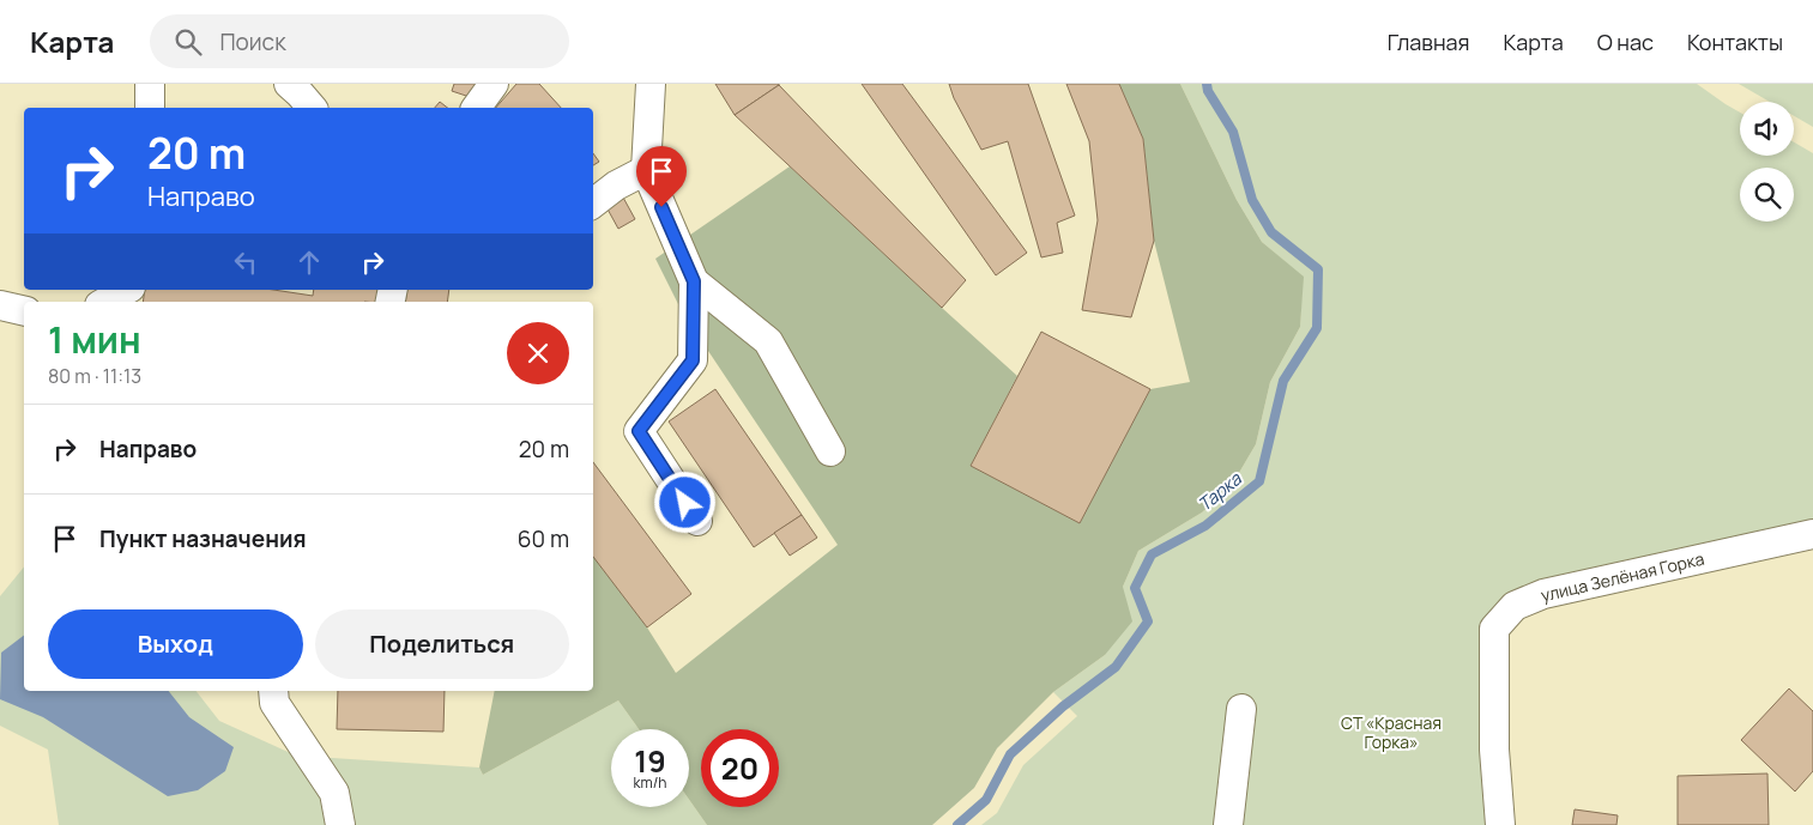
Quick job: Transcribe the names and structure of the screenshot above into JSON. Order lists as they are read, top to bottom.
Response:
{
  "streets": {
    "street": ["улица Зелёная Горка"]
  },
  "water": ["Тарка"],
  "parks": ["СТ «Красная Горка»"],
  "page": {
    "header": "Карта",
    "search": "Поиск",
    "nav": [
      "Главная",
      "Карта",
      "О нас",
      "Контакты"
    ],
    "turn": ["20 m", "Направо"],
    "heading": ["1 мин", "80 m · 11:13"],
    "list": [
      {
        "name": "Направо",
        "value": "20 m"
      },
      {
        "name": "Пункт назначения",
        "value": "60 m"
      }
    ],
    "buttons": ["Выход", "Поделиться"],
    "speed": "19 km/h",
    "limit": "20"
  }
}
